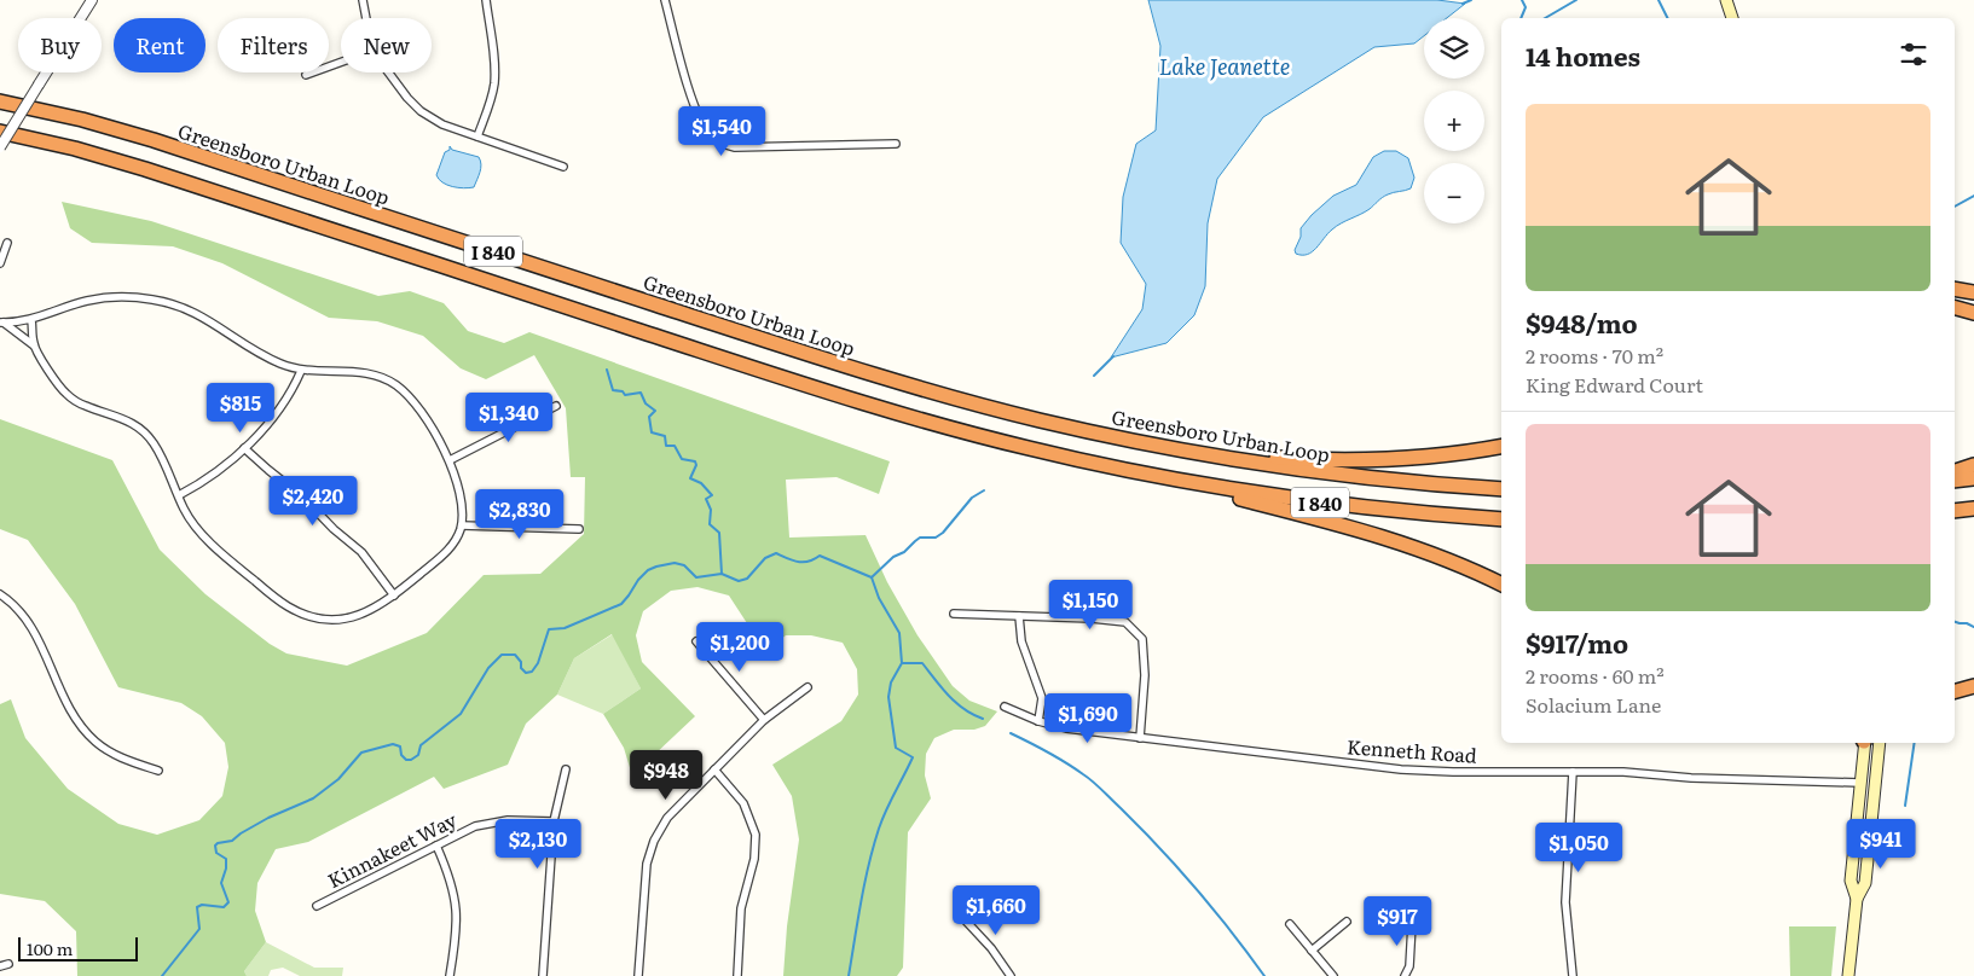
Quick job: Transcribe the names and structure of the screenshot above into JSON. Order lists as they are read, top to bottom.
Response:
{
  "streets": {
    "highway": ["Greensboro Urban Loop", "I 840"],
    "street": ["Kenneth Road", "Kinnakeet Way"]
  },
  "water": ["Lake Jeanette"],
  "scale_bar": "100 m",
  "page": {
    "map_buttons": ["+", "−"],
    "chip": [
      "Buy",
      "Rent",
      "Filters",
      "New"
    ],
    "heading": "14 homes",
    "list": [
      {
        "name": "$948/mo",
        "note": "2 rooms · 70 m² · King Edward Court"
      },
      {
        "name": "$917/mo",
        "note": "2 rooms · 60 m² · Solacium Lane"
      }
    ],
    "price": [
      "$1,540",
      "$815",
      "$1,340",
      "$2,420",
      "$2,830",
      "$1,150",
      "$1,200",
      "$1,690",
      "$948",
      "$2,130",
      "$941",
      "$1,050",
      "$1,660",
      "$917"
    ],
    "scale": "100 m"
  }
}
